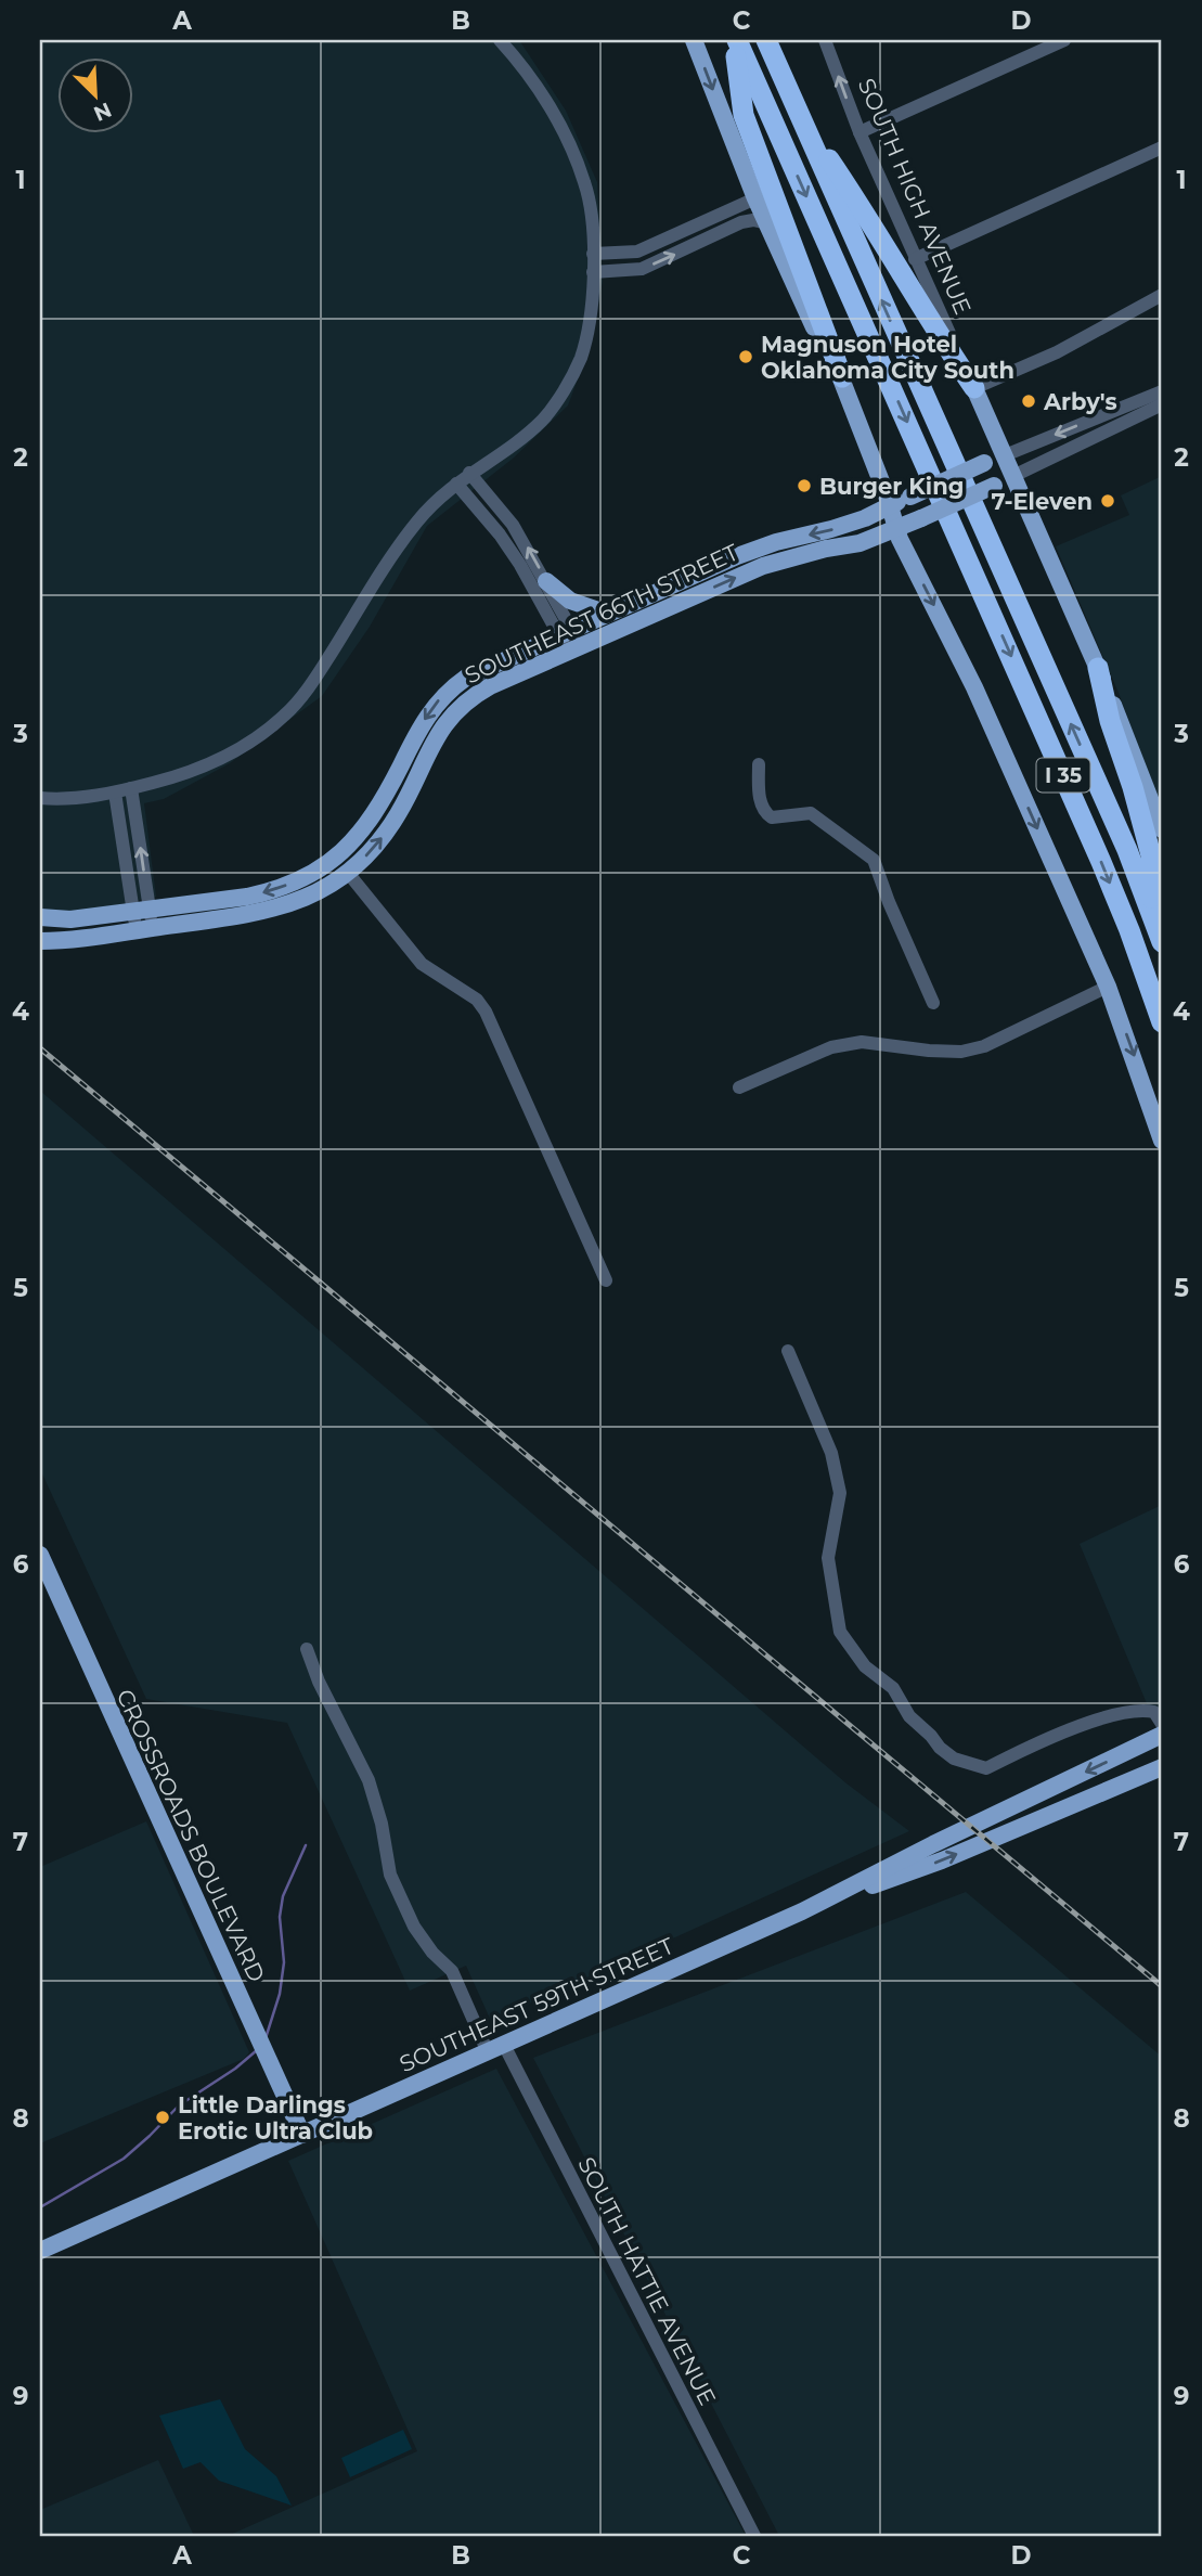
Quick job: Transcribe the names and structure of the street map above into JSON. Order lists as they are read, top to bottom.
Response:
{
  "streets": {
    "highway": ["I 35"],
    "main road": [
      "SOUTH HIGH AVENUE",
      "SOUTHEAST 66TH STREET",
      "CROSSROADS BOULEVARD",
      "SOUTHEAST 59TH STREET"
    ],
    "street": ["SOUTH HATTIE AVENUE"]
  },
  "crossings": [
    ["SOUTH HIGH AVENUE", "SOUTHEAST 66TH STREET"],
    ["CROSSROADS BOULEVARD", "SOUTHEAST 59TH STREET"],
    ["SOUTHEAST 59TH STREET", "SOUTH HATTIE AVENUE"]
  ],
  "places": [
    "Magnuson Hotel Oklahoma City South",
    "Arby's",
    "Burger King",
    "7-Eleven",
    "Little Darlings Erotic Ultra Club"
  ],
  "north": "bottom right",
  "grid": {
    "columns": [
      "A",
      "B",
      "C",
      "D"
    ],
    "rows": [
      "1",
      "2",
      "3",
      "4",
      "5",
      "6",
      "7",
      "8",
      "9"
    ]
  }
}
